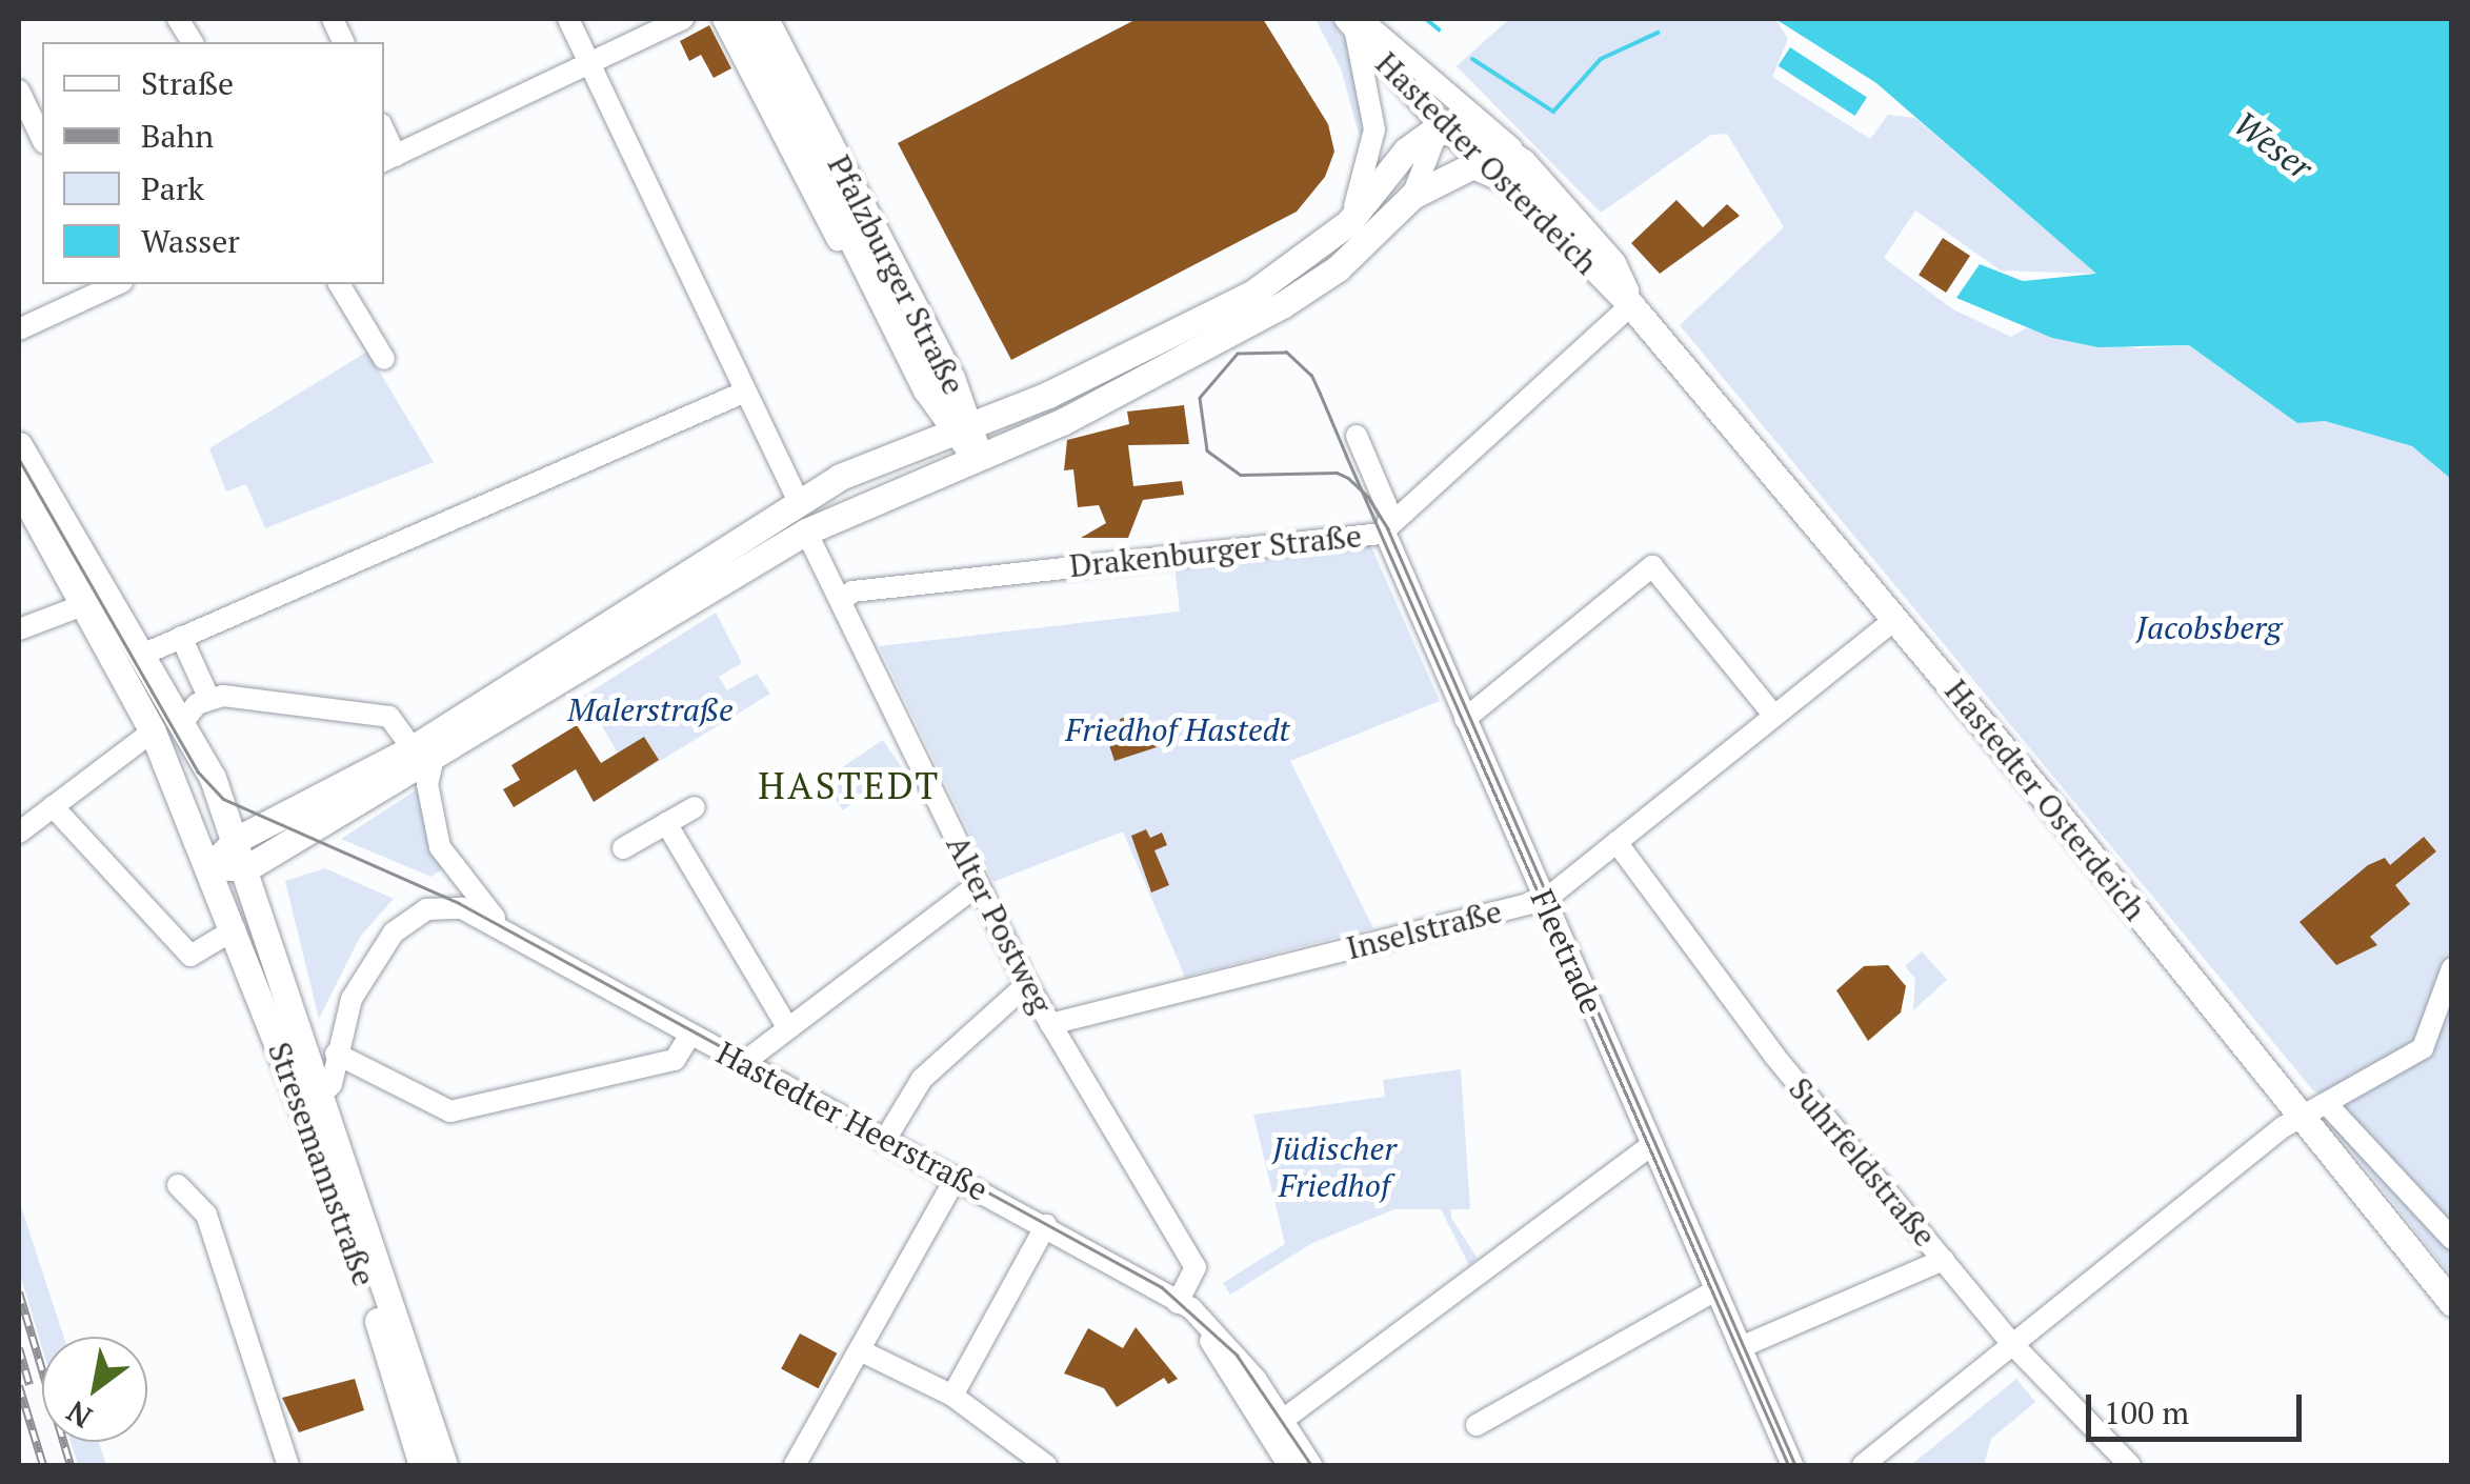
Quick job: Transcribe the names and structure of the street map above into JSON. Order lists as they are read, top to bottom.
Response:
{
  "streets": {
    "main road": ["Hastedter Osterdeich", "Pfalzburger Straße", "Stresemannstraße"],
    "street": [
      "Drakenburger Straße",
      "Alter Postweg",
      "Inselstraße",
      "Fleetrade",
      "Hastedter Heerstraße",
      "Suhrfeldstraße"
    ]
  },
  "crossings": [
    ["Hastedter Osterdeich", "Drakenburger Straße"],
    ["Hastedter Osterdeich", "Inselstraße"],
    ["Drakenburger Straße", "Alter Postweg"],
    ["Drakenburger Straße", "Fleetrade"],
    ["Alter Postweg", "Inselstraße"],
    ["Alter Postweg", "Hastedter Heerstraße"],
    ["Inselstraße", "Fleetrade"],
    ["Inselstraße", "Suhrfeldstraße"]
  ],
  "districts": ["HASTEDT"],
  "water": ["Weser"],
  "parks": [
    "Jacobsberg",
    "Malerstraße",
    "Friedhof Hastedt",
    "Jüdischer Friedhof"
  ],
  "legend": [
    "Straße",
    "Bahn",
    "Park",
    "Wasser"
  ],
  "scale_bar": "100 m",
  "north": "bottom left"
}
